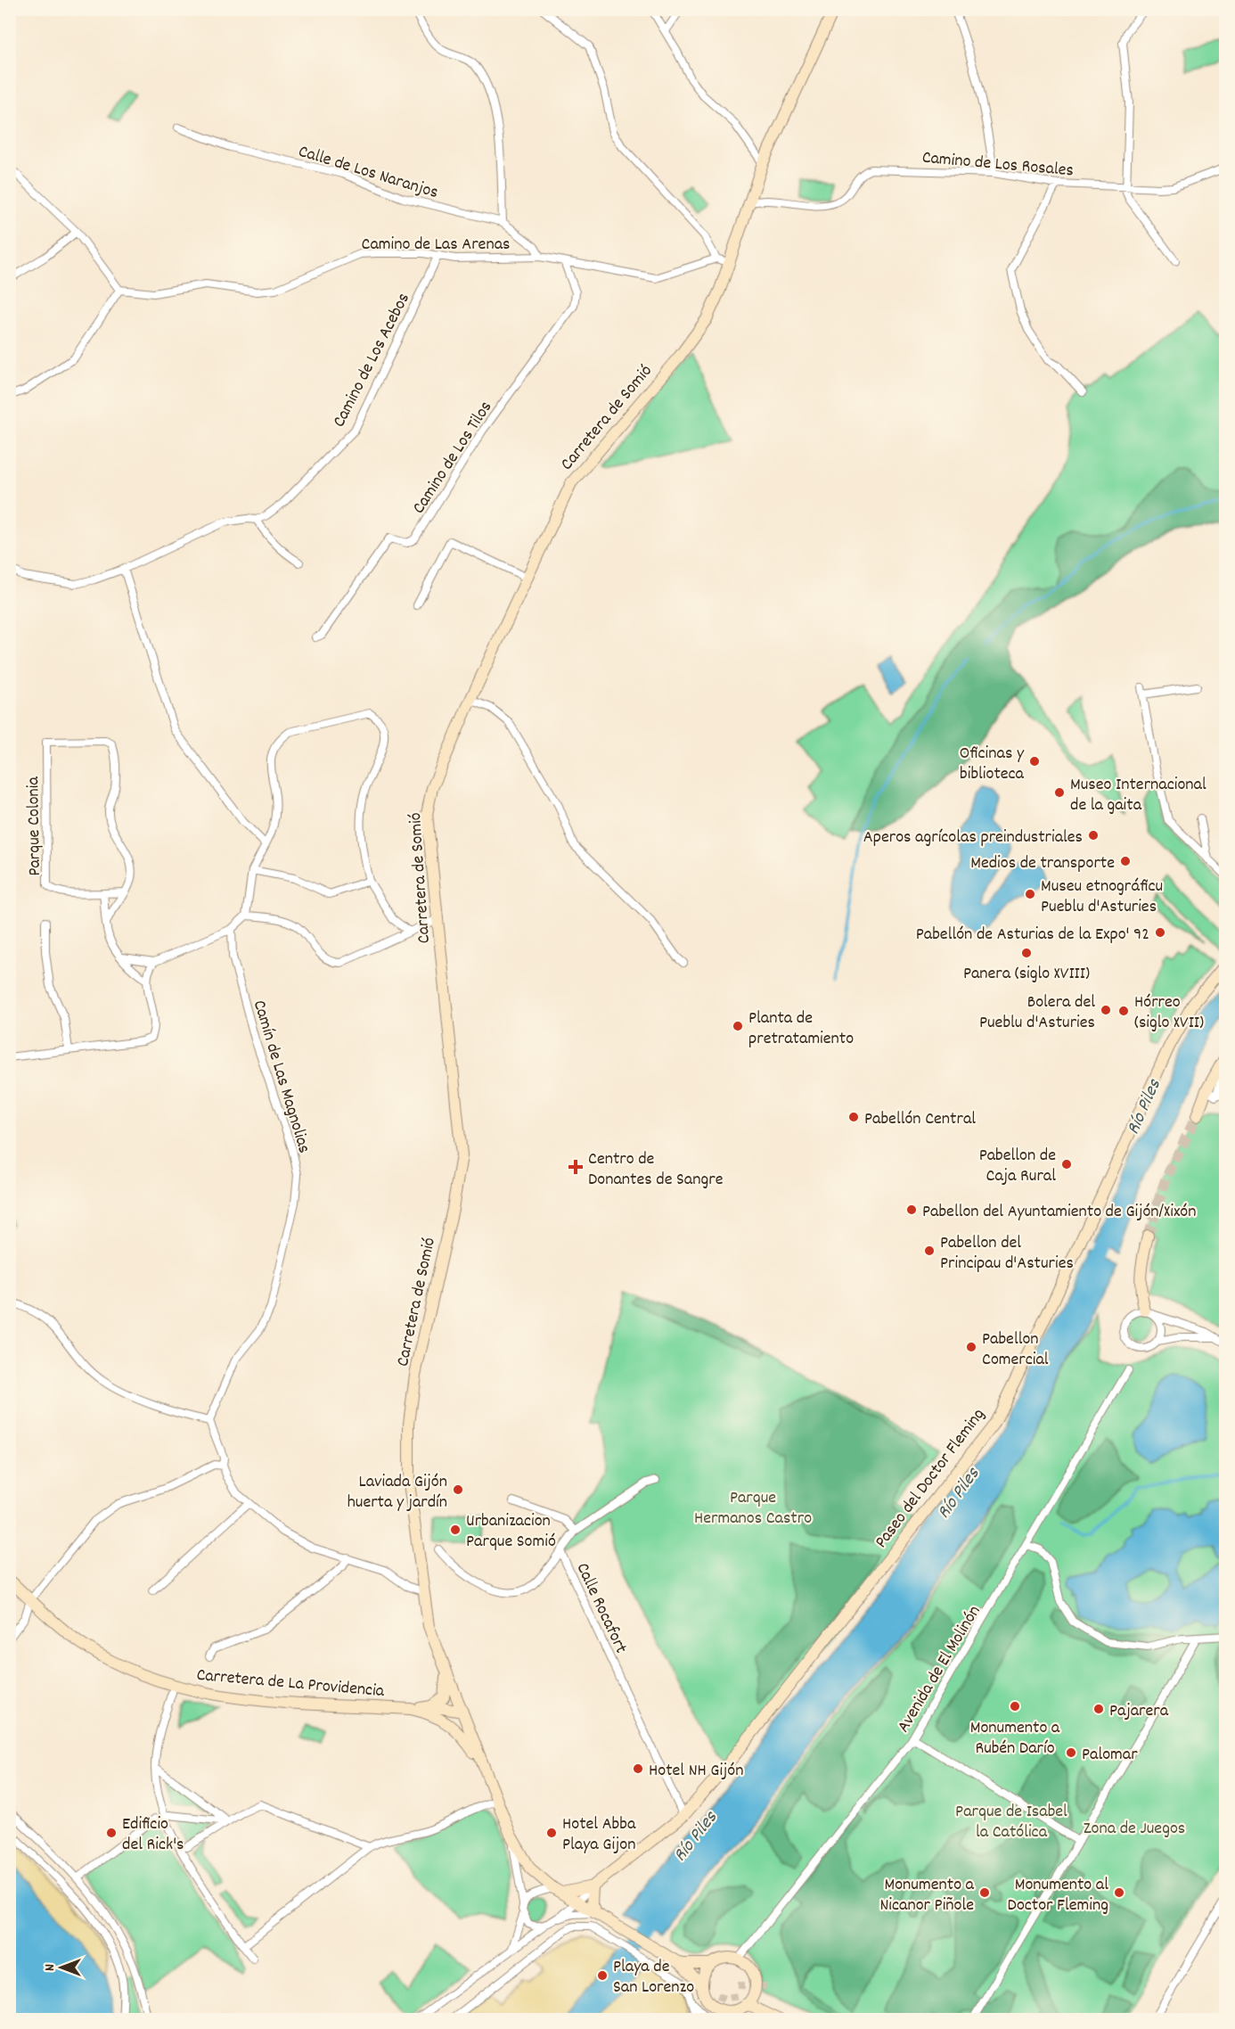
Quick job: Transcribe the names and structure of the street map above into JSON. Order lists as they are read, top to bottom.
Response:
{
  "streets": {
    "street": [
      "Camino de Los Rosales",
      "Calle de Los Naranjos",
      "Camino de Las Arenas",
      "Camino de Los Acebos",
      "Carretera de Somió",
      "Camino de Los Tilos",
      "Parque Colonia",
      "Camín de Las Magnolias",
      "Paseo del Doctor Fleming",
      "Calle Rocafort",
      "Avenida de El Molinón",
      "Carretera de La Providencia"
    ]
  },
  "crossings": [
    ["Camino de Los Rosales", "Carretera de Somió"],
    ["Calle de Los Naranjos", "Camino de Las Arenas"],
    ["Camino de Las Arenas", "Camino de Los Acebos"],
    ["Camino de Las Arenas", "Carretera de Somió"],
    ["Camino de Las Arenas", "Camino de Los Tilos"],
    ["Carretera de Somió", "Avenida de El Molinón"],
    ["Carretera de Somió", "Carretera de La Providencia"],
    ["Paseo del Doctor Fleming", "Calle Rocafort"]
  ],
  "water": ["Río Piles"],
  "parks": ["Parque Hermanos Castro", "Parque de Isabel la Católica", "Zona de Juegos"],
  "places": {
    "other": [
      "Oficinas y biblioteca",
      "Museo Internacional de la gaita",
      "Aperos agrícolas preindustriales",
      "Medios de transporte",
      "Museu etnográficu Pueblu d'Asturies",
      "Pabellón de Asturias de la Expo' 92",
      "Panera (siglo XVIII)",
      "Bolera del Pueblu d'Asturies",
      "Hórreo (siglo XVII)",
      "Planta de pretratamiento",
      "Pabellón Central",
      "Pabellon de Caja Rural",
      "Pabellon del Ayuntamiento de Gijón/Xixón",
      "Pabellon del Principau d'Asturies",
      "Pabellon Comercial",
      "Laviada Gijón huerta y jardín",
      "Urbanizacion Parque Somió",
      "Monumento a Rubén Darío",
      "Pajarera",
      "Palomar",
      "Hotel NH Gijón",
      "Edificio del Rick's",
      "Hotel Abba Playa Gijon",
      "Monumento a Nicanor Piñole",
      "Monumento al Doctor Fleming",
      "Playa de San Lorenzo"
    ],
    "health": ["Centro de Donantes de Sangre"]
  },
  "north": "left"
}
